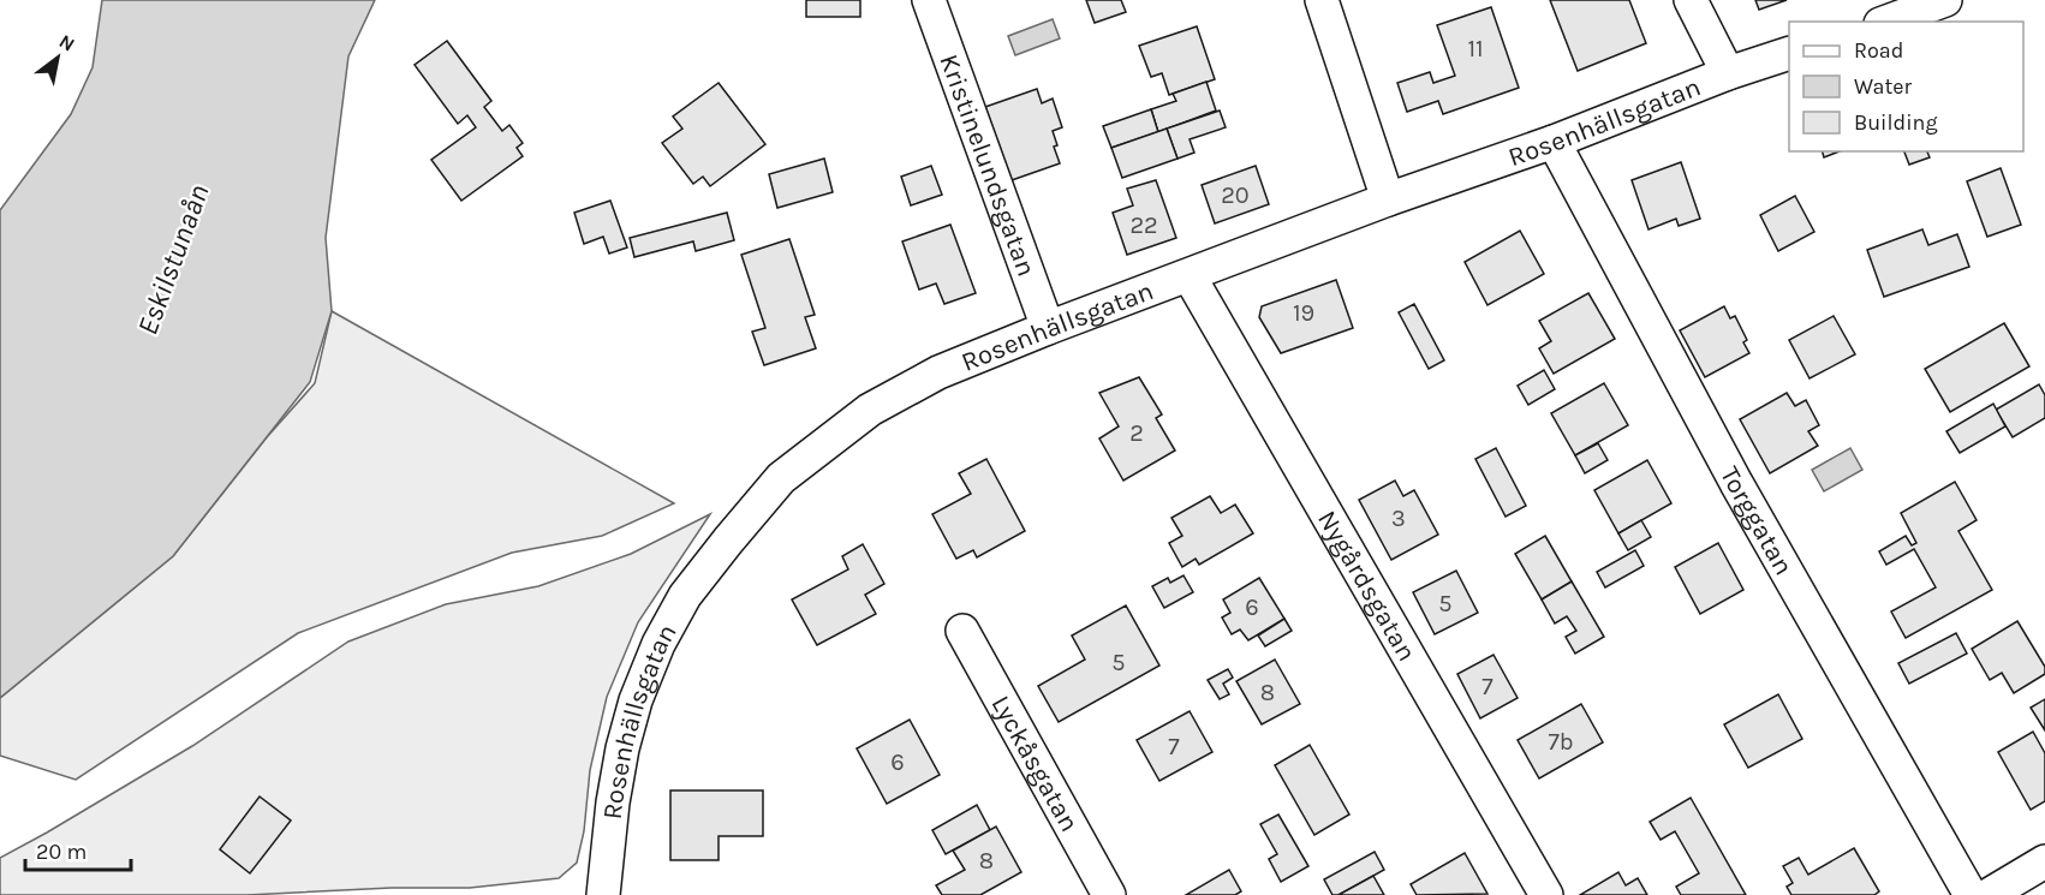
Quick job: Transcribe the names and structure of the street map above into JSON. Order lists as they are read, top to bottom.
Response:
{
  "streets": {
    "street": [
      "Rosenhällsgatan",
      "Kristinelundsgatan",
      "Torggatan",
      "Nygårdsgatan",
      "Lyckåsgatan"
    ]
  },
  "crossings": [
    ["Rosenhällsgatan", "Kristinelundsgatan"],
    ["Rosenhällsgatan", "Torggatan"],
    ["Rosenhällsgatan", "Nygårdsgatan"]
  ],
  "water": ["Eskilstunaån"],
  "house_numbers": [
    "11",
    "20",
    "22",
    "19",
    "2",
    "3",
    "5",
    "6",
    "5",
    "7",
    "8",
    "7b",
    "7",
    "6",
    "8"
  ],
  "legend": ["Road", "Water", "Building"],
  "scale_bar": "20 m",
  "north": "top right"
}
